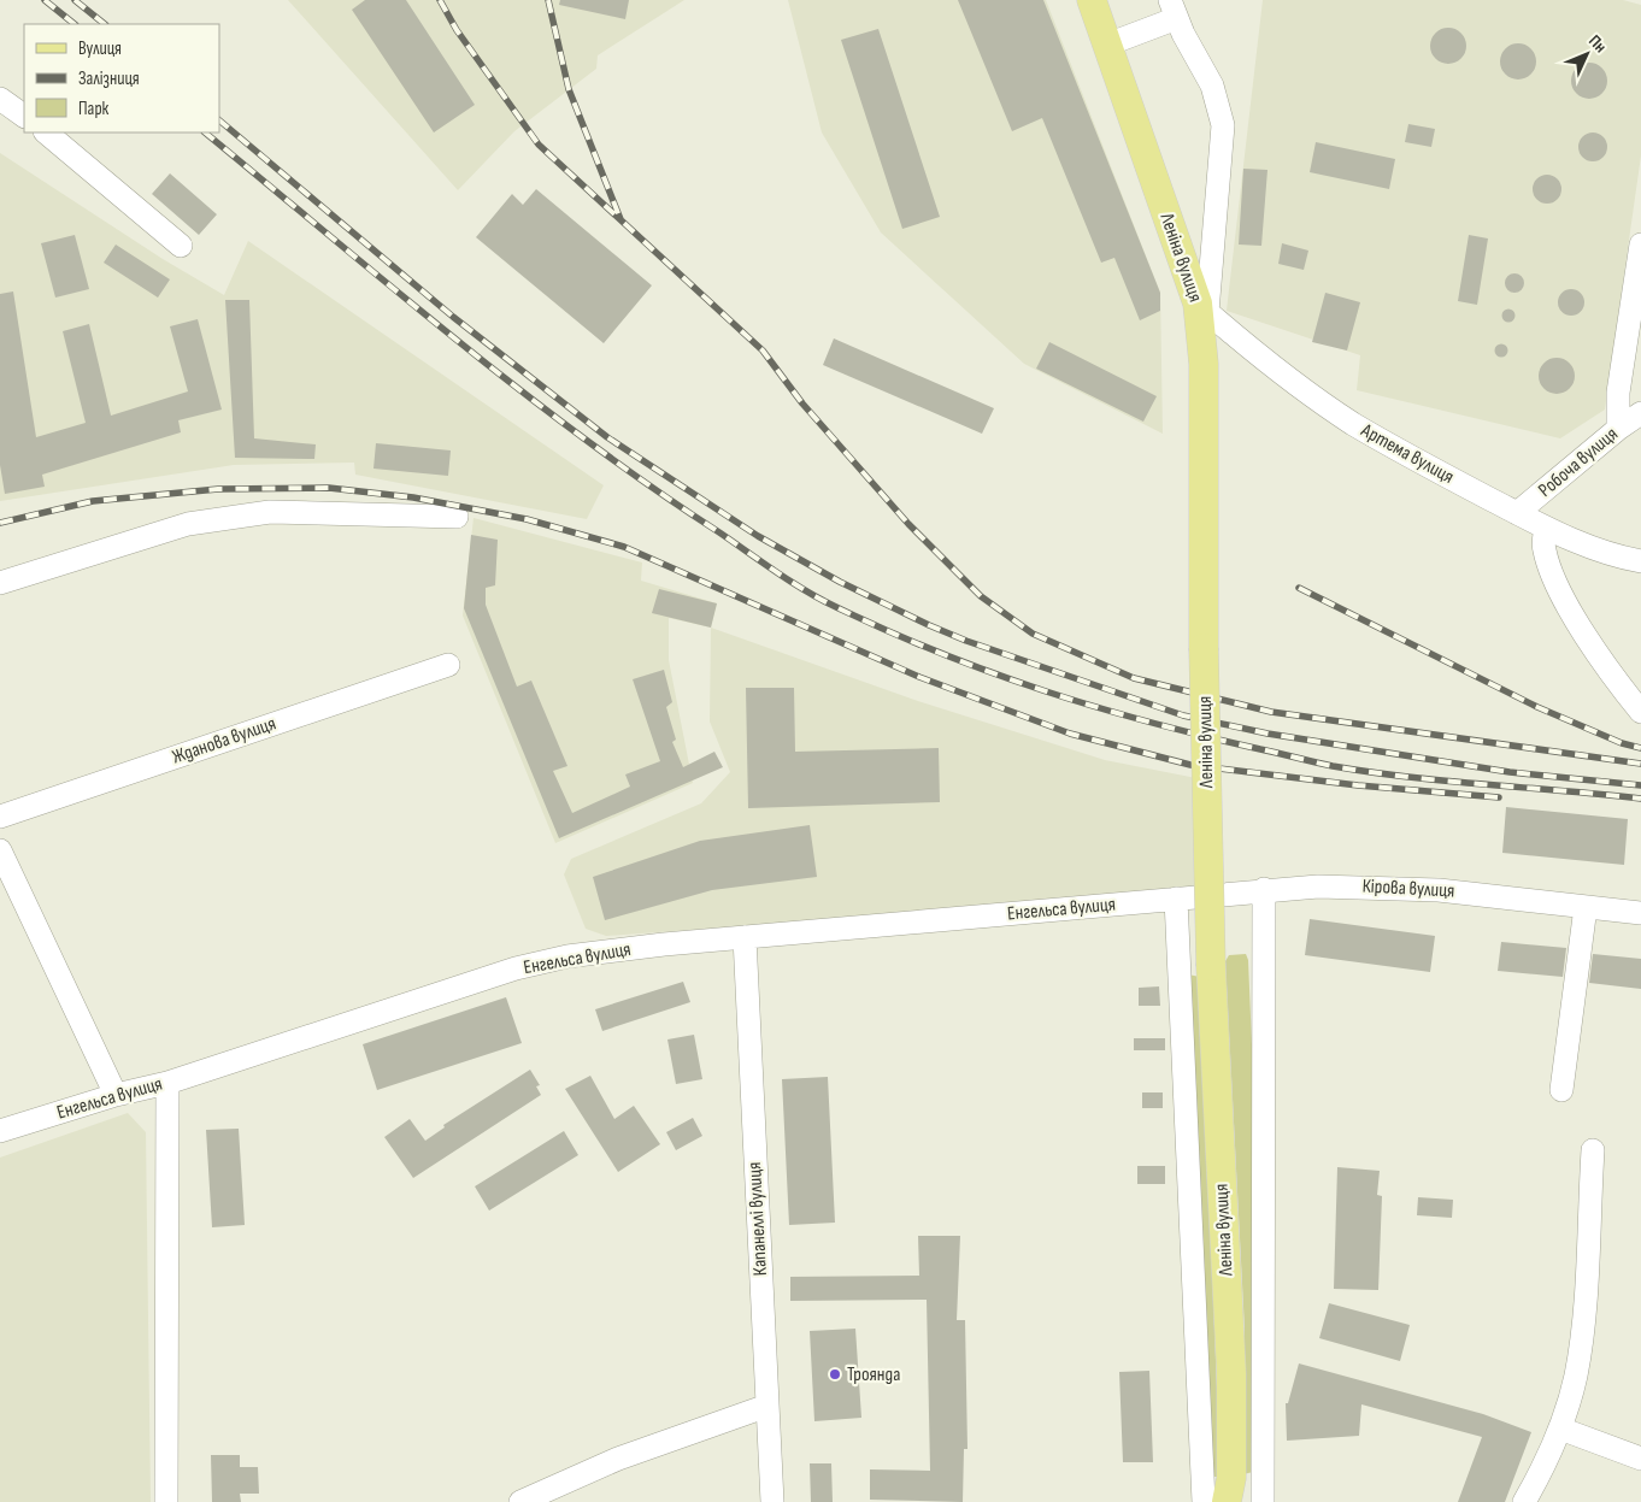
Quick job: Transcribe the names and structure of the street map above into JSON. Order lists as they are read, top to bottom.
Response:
{
  "streets": {
    "main road": ["Леніна вулиця"],
    "street": [
      "Артема вулиця",
      "Робоча вулиця",
      "Жданова вулиця",
      "Кірова вулиця",
      "Енгельса вулиця",
      "Капанеллі вулиця"
    ]
  },
  "crossings": [
    ["Леніна вулиця", "Артема вулиця"],
    ["Леніна вулиця", "Кірова вулиця"],
    ["Леніна вулиця", "Енгельса вулиця"],
    ["Артема вулиця", "Робоча вулиця"],
    ["Кірова вулиця", "Енгельса вулиця"],
    ["Енгельса вулиця", "Капанеллі вулиця"]
  ],
  "places": ["Троянда"],
  "legend": ["Вулиця", "Залізниця", "Парк"],
  "north": "top right"
}
